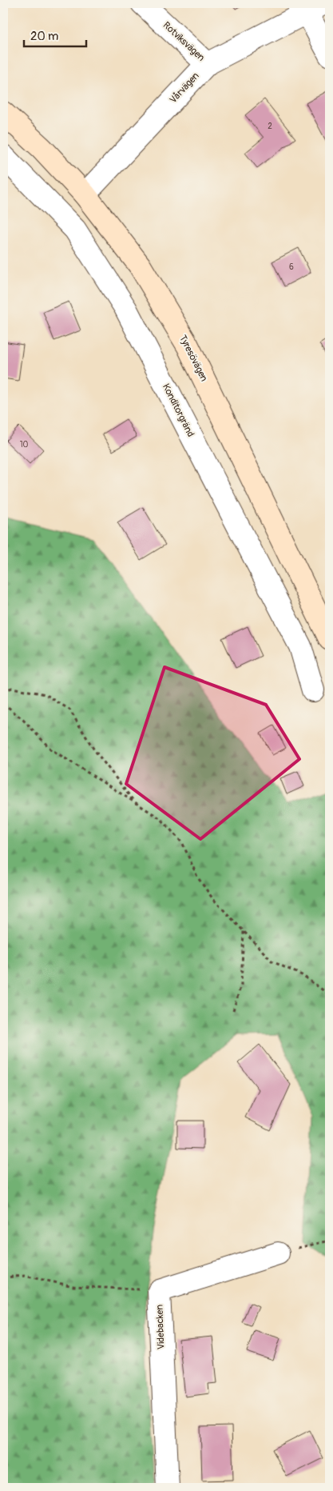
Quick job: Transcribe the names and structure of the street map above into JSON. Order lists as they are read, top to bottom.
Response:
{
  "streets": {
    "main road": ["Tyresövägen"],
    "street": [
      "Rotviksvägen",
      "Vårvägen",
      "Konditorgränd",
      "Videbacken"
    ]
  },
  "crossings": [
    ["Rotviksvägen", "Vårvägen"],
    ["Vårvägen", "Tyresövägen"]
  ],
  "house_numbers": ["2", "6", "10"],
  "scale_bar": "20 m"
}
